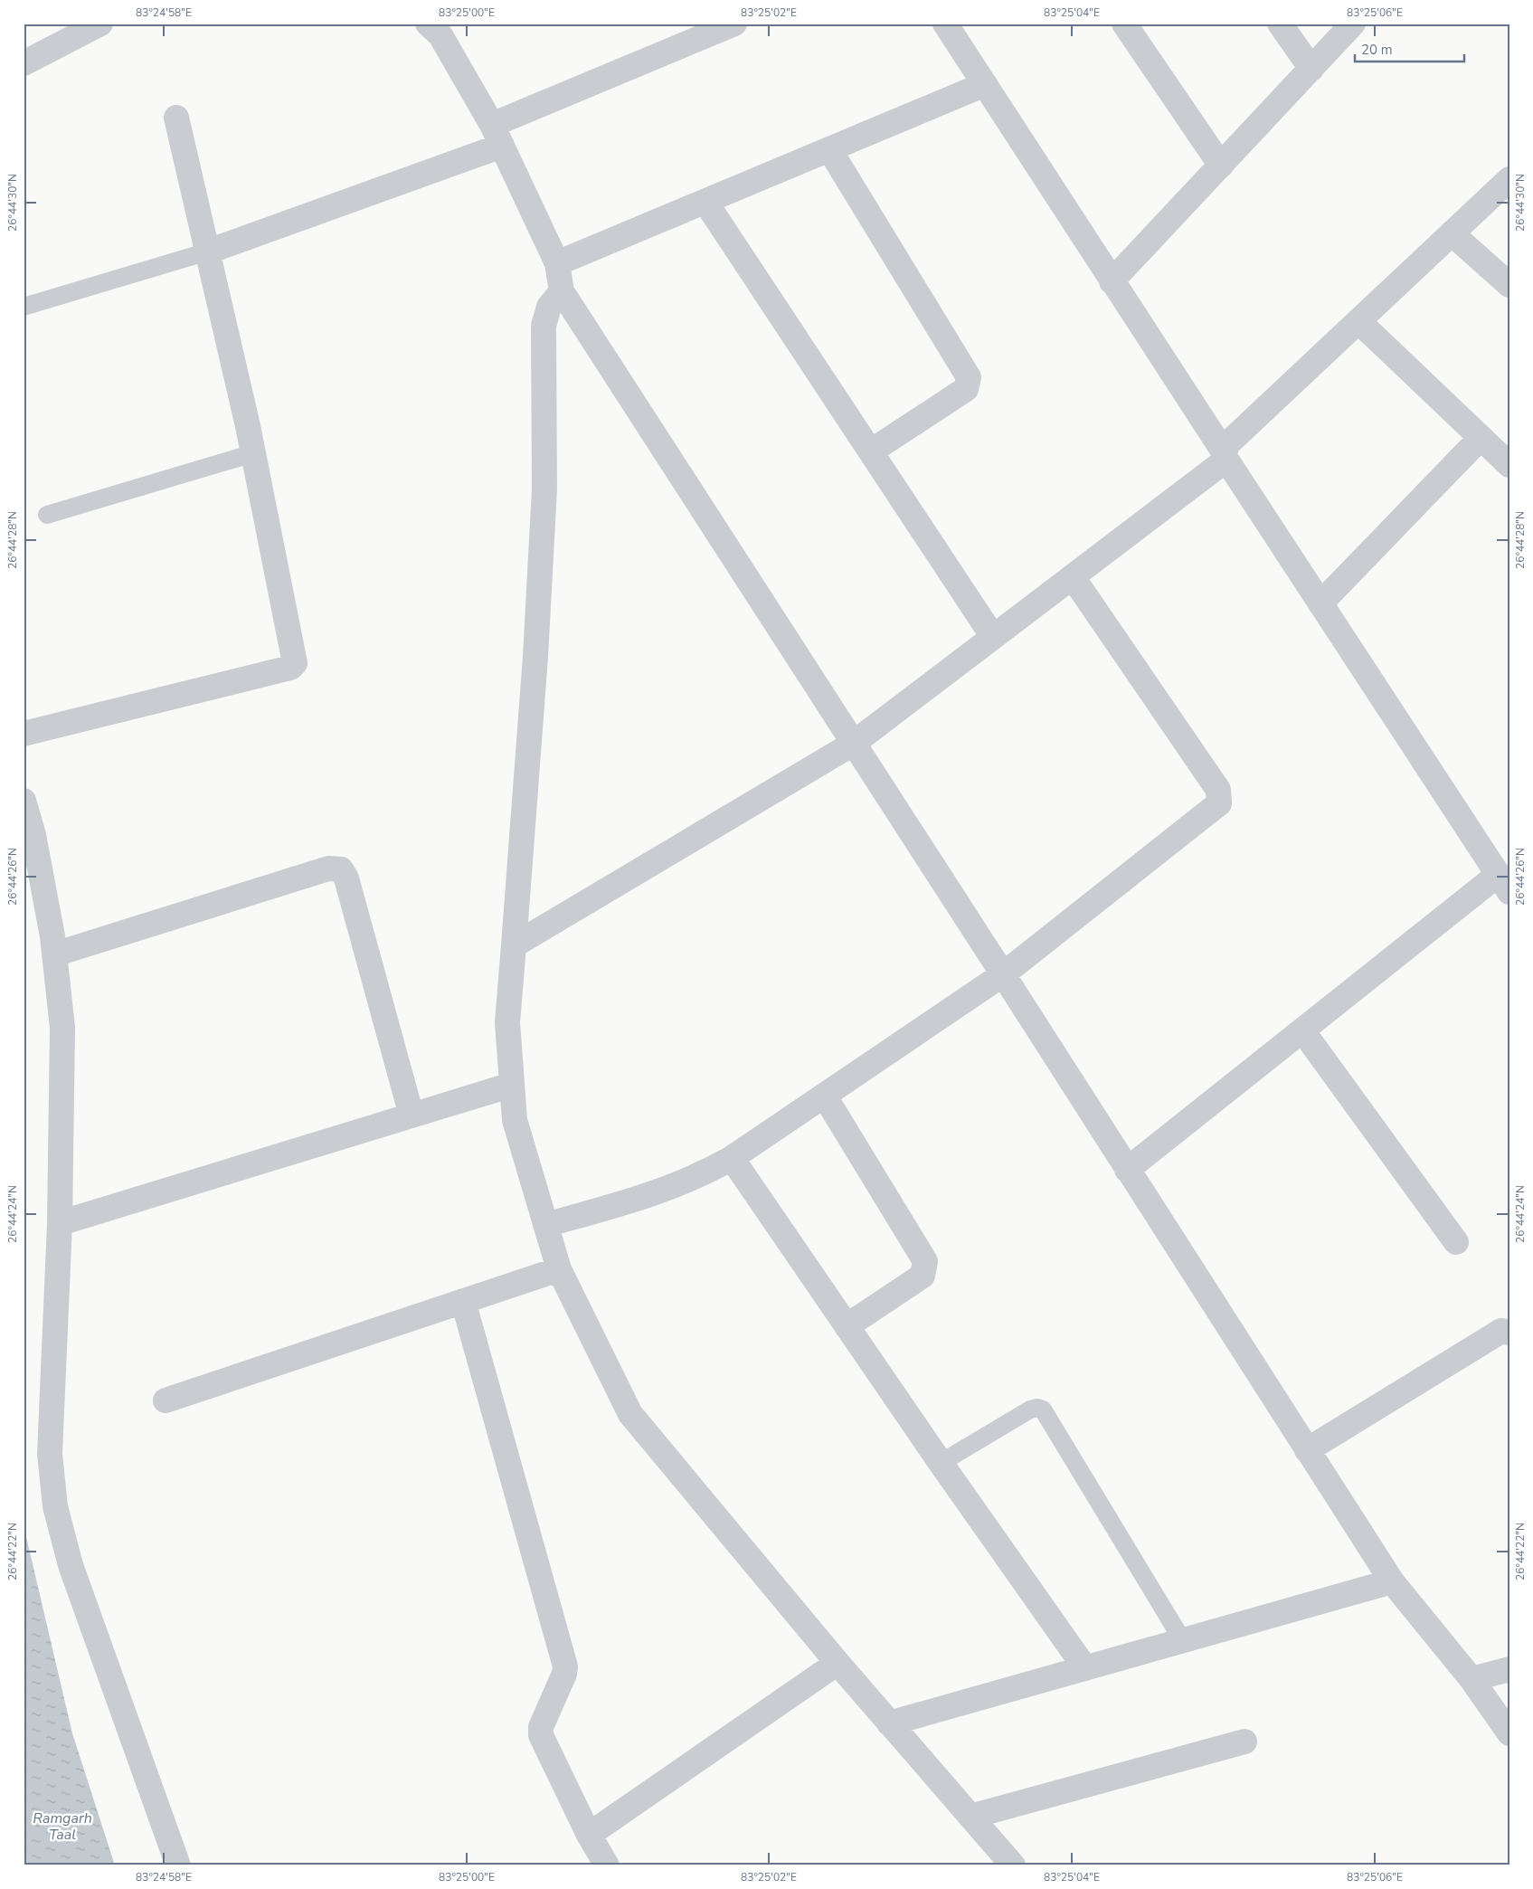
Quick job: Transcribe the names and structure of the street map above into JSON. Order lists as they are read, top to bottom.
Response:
{
  "water": ["Ramgarh Taal"],
  "scale_bar": "20 m",
  "coordinates": [
    "83°24'58\"E",
    "83°25'00\"E",
    "83°25'02\"E",
    "83°25'04\"E",
    "83°25'06\"E",
    "26°44'30\"N",
    "26°44'28\"N",
    "26°44'26\"N",
    "26°44'24\"N",
    "26°44'22\"N"
  ]
}
